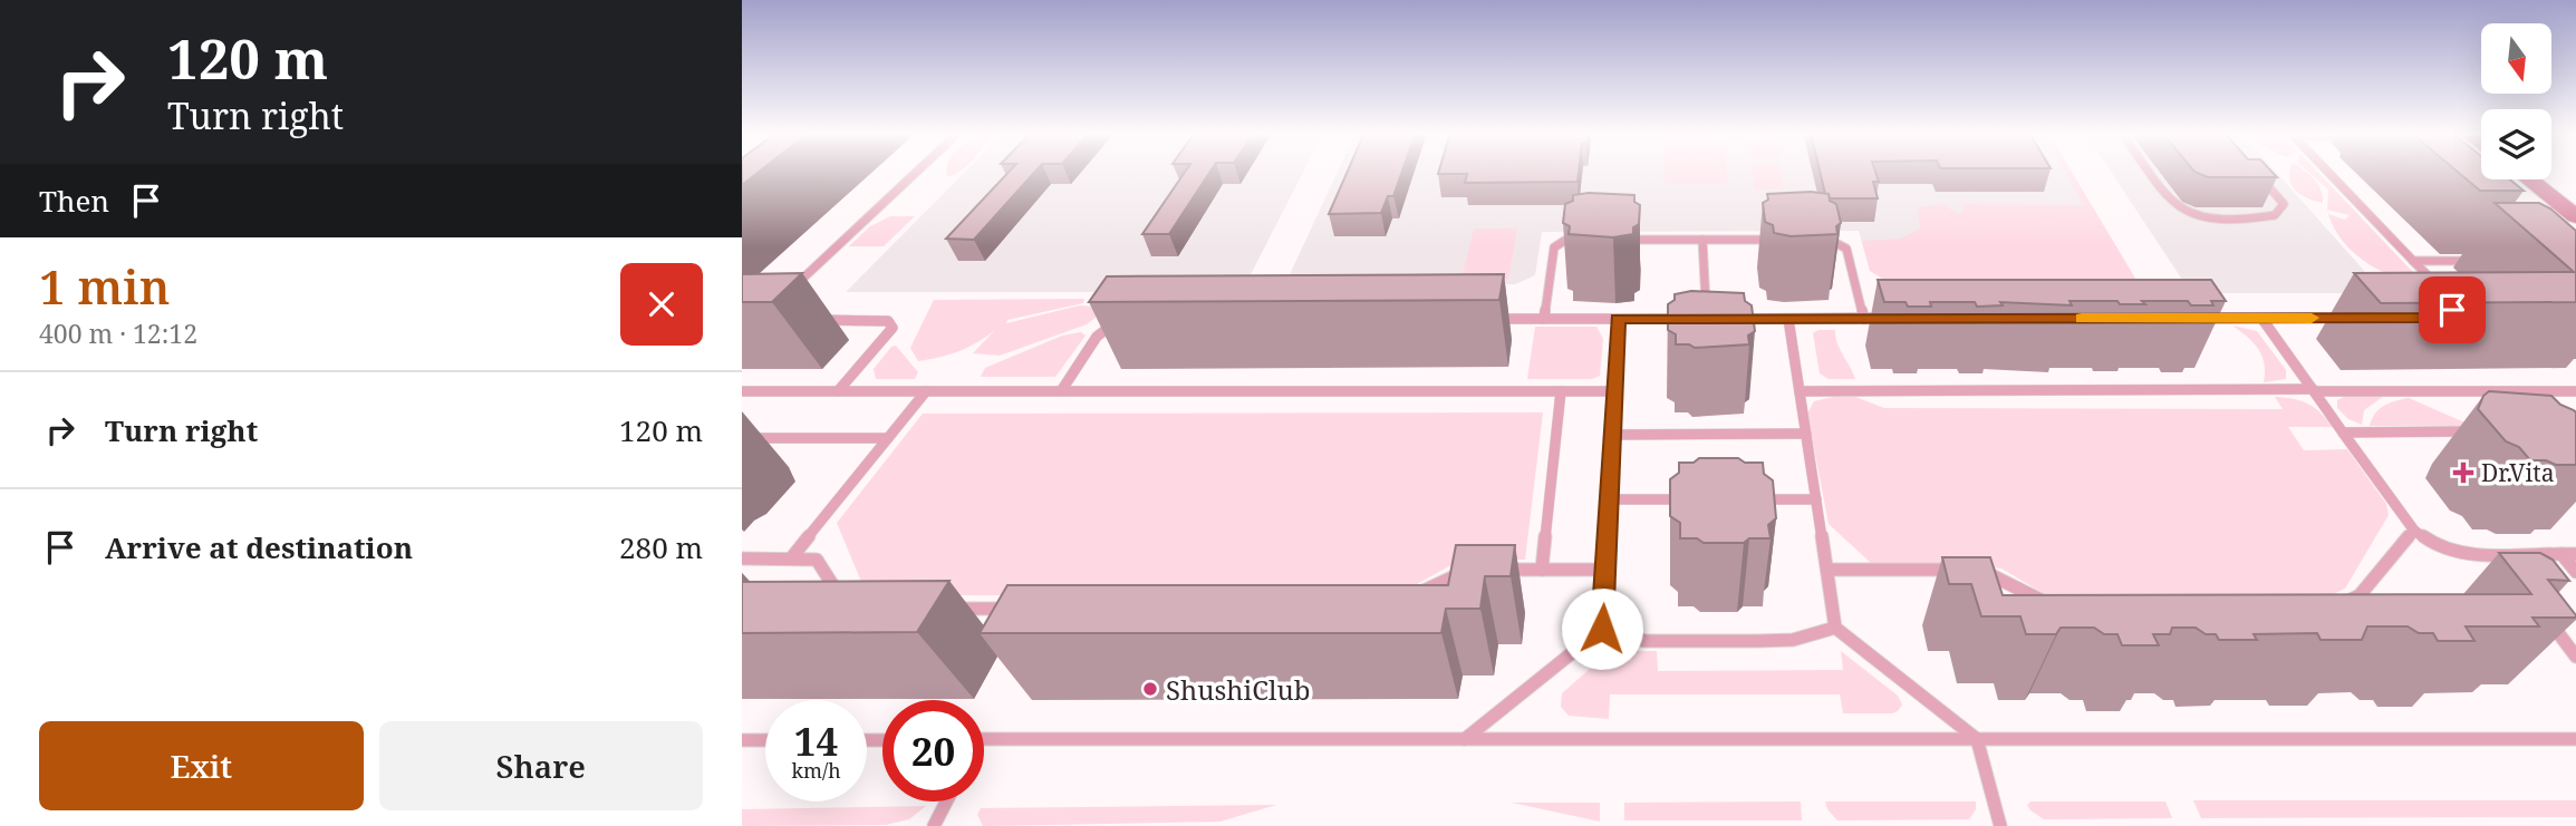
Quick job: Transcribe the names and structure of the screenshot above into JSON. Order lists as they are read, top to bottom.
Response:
{
  "places": {
    "health": ["Dr.Vita"],
    "other": ["ShushiClub"]
  },
  "north": "bottom",
  "page": {
    "turn": ["120 m", "Turn right"],
    "then": "Then",
    "heading": ["1 min", "400 m · 12:12"],
    "list": [
      {
        "name": "Turn right",
        "value": "120 m"
      },
      {
        "name": "Arrive at destination",
        "value": "280 m"
      }
    ],
    "speed": "14 km/h",
    "limit": "20",
    "buttons": ["Exit", "Share"]
  }
}
